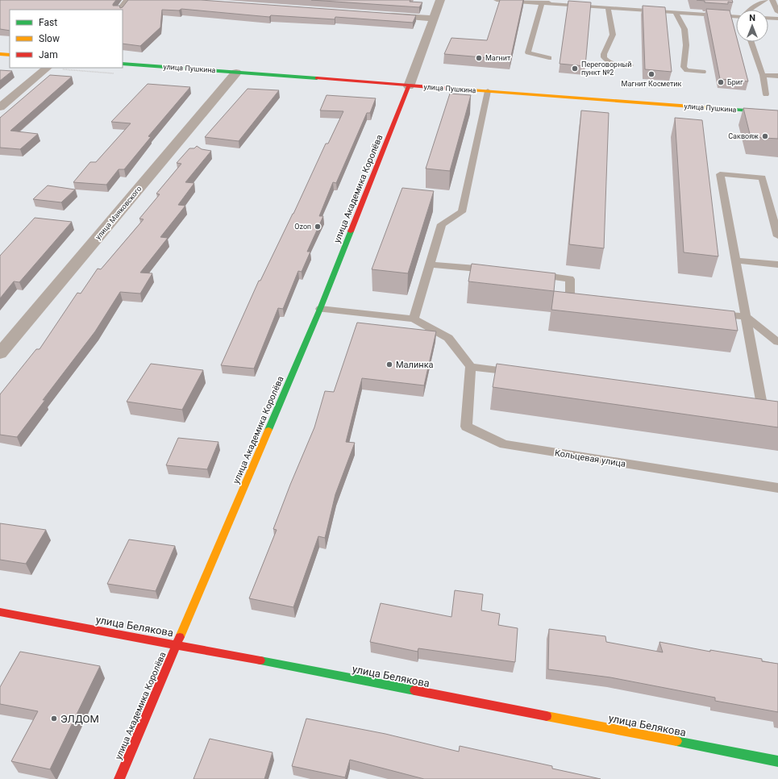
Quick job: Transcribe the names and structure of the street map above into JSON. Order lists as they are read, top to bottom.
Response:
{
  "streets": {
    "street": [
      "улица Пушкина",
      "улица Академика Королёва",
      "улица Маяковского",
      "улица Белякова"
    ],
    "lane": ["Кольцевая улица"]
  },
  "crossings": [
    ["улица Пушкина", "улица Академика Королёва"],
    ["улица Пушкина", "улица Маяковского"],
    ["улица Академика Королёва", "улица Белякова"]
  ],
  "places": [
    "Магнит",
    "Переговорный пункт №2",
    "Магнит Косметик",
    "Бриг",
    "Саквояж",
    "Ozon",
    "Малинка",
    "ЭЛДОМ"
  ],
  "legend": ["Fast", "Slow", "Jam"],
  "north": "top"
}
